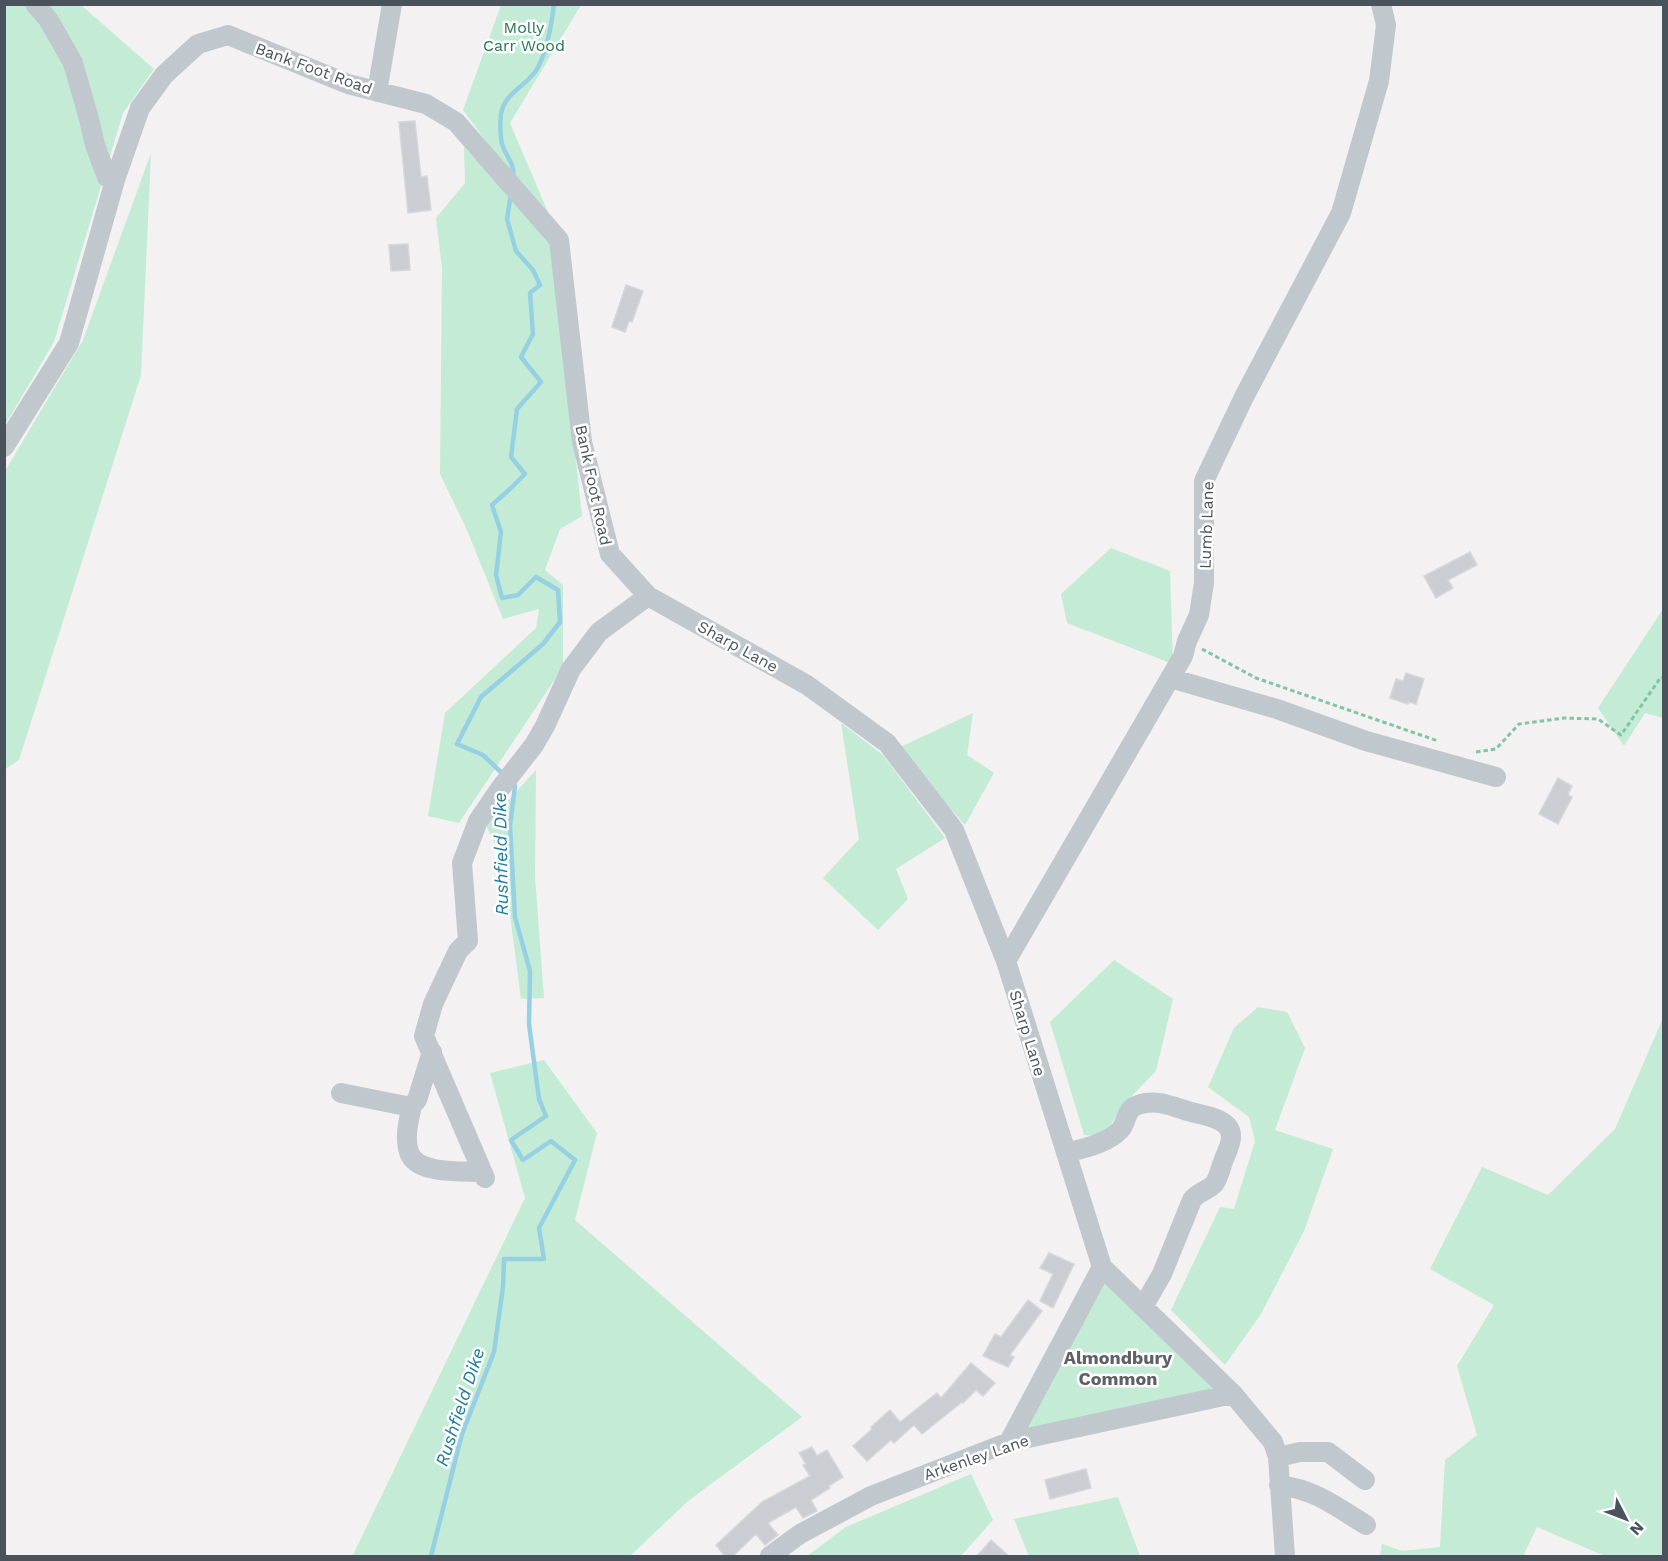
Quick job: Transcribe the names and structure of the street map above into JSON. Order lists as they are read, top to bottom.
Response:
{
  "streets": {
    "street": [
      "Bank Foot Road",
      "Lumb Lane",
      "Sharp Lane",
      "Arkenley Lane"
    ]
  },
  "crossings": [
    ["Bank Foot Road", "Sharp Lane"],
    ["Lumb Lane", "Sharp Lane"],
    ["Sharp Lane", "Arkenley Lane"]
  ],
  "districts": ["Almondbury Common"],
  "water": ["Rushfield Dike"],
  "parks": ["Molly Carr Wood"],
  "north": "bottom right"
}
